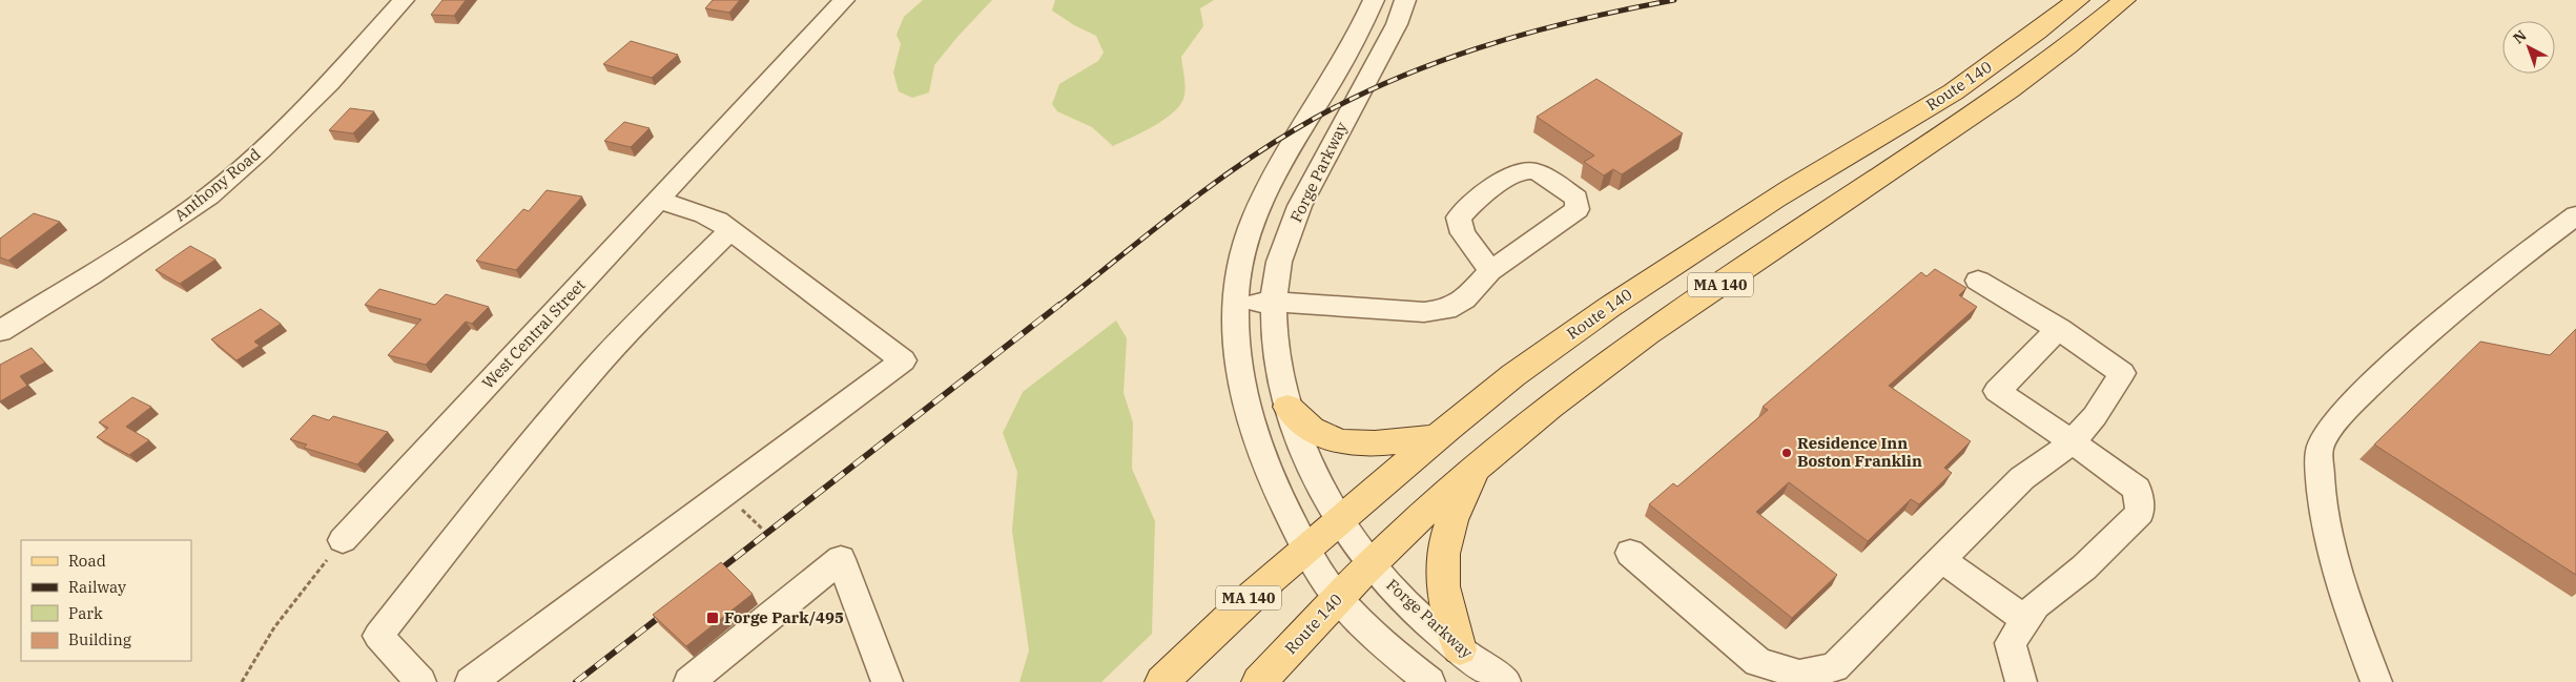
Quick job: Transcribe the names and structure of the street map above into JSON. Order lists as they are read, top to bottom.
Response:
{
  "streets": {
    "main road": ["Route 140", "MA 140"],
    "street": ["Forge Parkway", "Anthony Road", "West Central Street"]
  },
  "crossings": [
    ["Route 140", "Forge Parkway"]
  ],
  "places": {
    "other": ["Residence Inn Boston Franklin"],
    "transit": ["Forge Park/495"]
  },
  "legend": [
    "Road",
    "Railway",
    "Park",
    "Building"
  ],
  "north": "top left"
}
